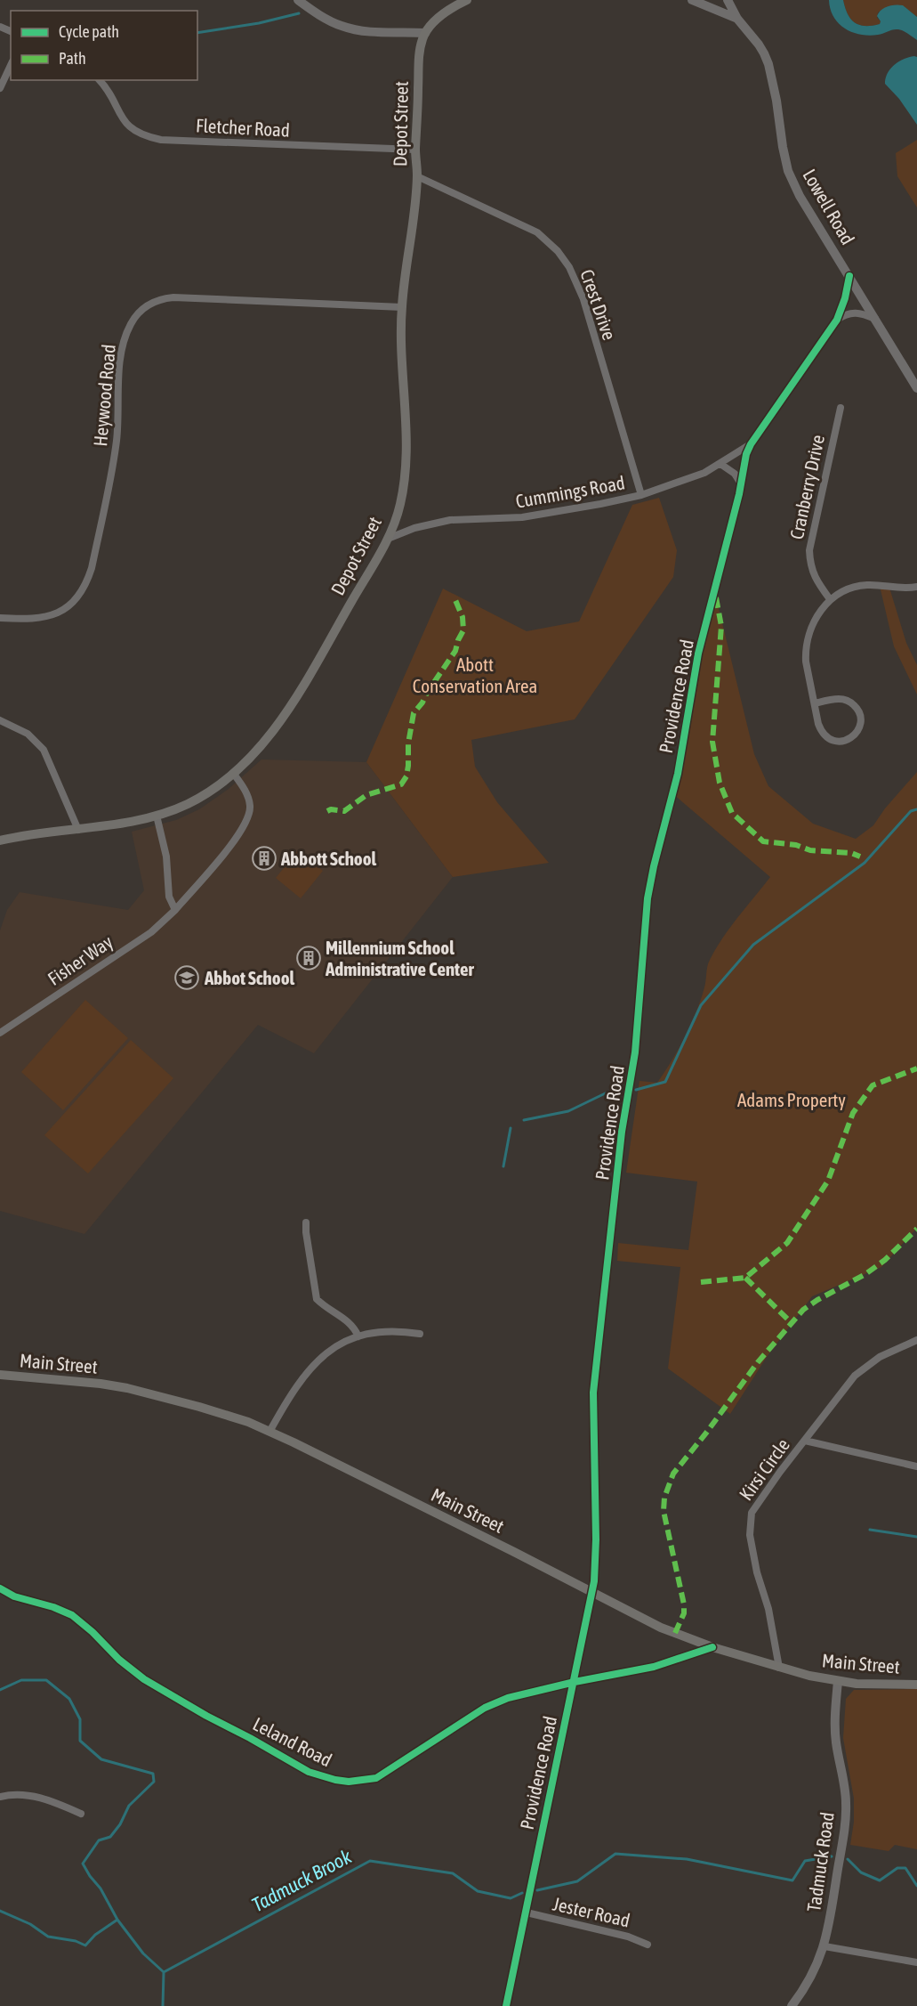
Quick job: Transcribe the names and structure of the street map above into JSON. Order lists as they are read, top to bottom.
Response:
{
  "streets": {
    "main road": ["Depot Street", "Main Street"],
    "street": [
      "Fletcher Road",
      "Lowell Road",
      "Crest Drive",
      "Heywood Road",
      "Cranberry Drive",
      "Cummings Road",
      "Providence Road",
      "Fisher Way",
      "Kirsi Circle",
      "Leland Road",
      "Tadmuck Road",
      "Jester Road"
    ]
  },
  "crossings": [
    ["Depot Street", "Fletcher Road"],
    ["Depot Street", "Crest Drive"],
    ["Depot Street", "Heywood Road"],
    ["Depot Street", "Cummings Road"],
    ["Depot Street", "Fisher Way"],
    ["Lowell Road", "Providence Road"],
    ["Crest Drive", "Cummings Road"],
    ["Cummings Road", "Providence Road"],
    ["Providence Road", "Main Street"],
    ["Providence Road", "Leland Road"],
    ["Providence Road", "Jester Road"],
    ["Main Street", "Kirsi Circle"],
    ["Main Street", "Leland Road"],
    ["Main Street", "Tadmuck Road"]
  ],
  "water": ["Tadmuck Brook"],
  "parks": ["Abott Conservation Area", "Adams Property"],
  "places": {
    "building": ["Abbott School", "Millennium School Administrative Center"],
    "school or university": ["Abbot School"]
  },
  "legend": ["Cycle path", "Path"]
}
